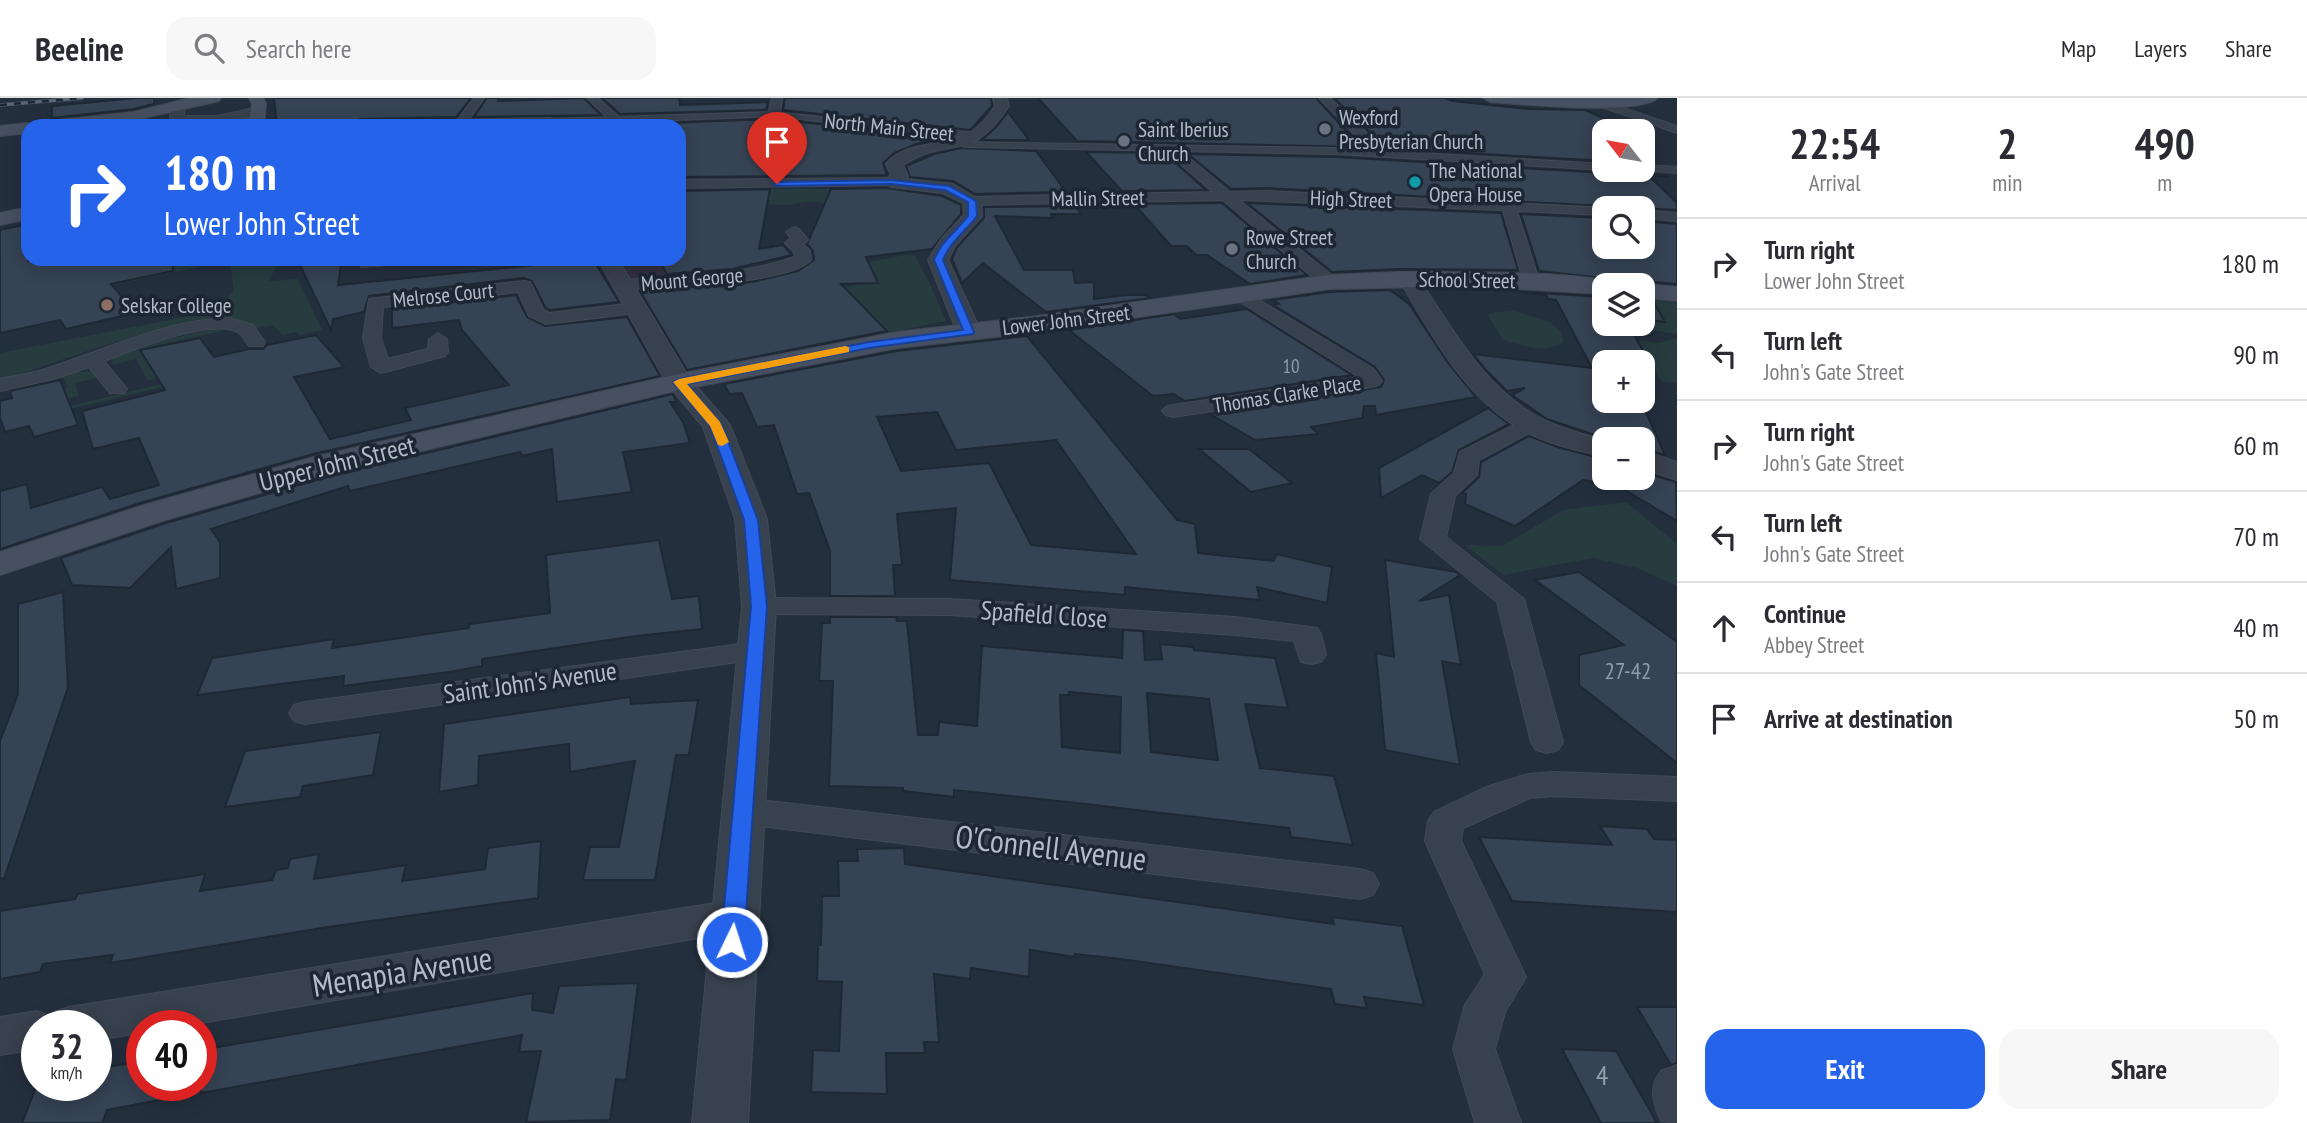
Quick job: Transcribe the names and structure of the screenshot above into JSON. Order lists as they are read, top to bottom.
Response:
{
  "streets": {
    "main road": ["School Street", "Lower John Street", "Upper John Street"],
    "street": [
      "North Main Street",
      "Mallin Street",
      "High Street",
      "Mount George",
      "Melrose Court",
      "Thomas Clarke Place",
      "Spafield Close",
      "Saint John's Avenue",
      "O'Connell Avenue",
      "Menapia Avenue"
    ]
  },
  "crossings": [
    ["Mallin Street", "High Street"],
    ["School Street", "Lower John Street"],
    ["Lower John Street", "Thomas Clarke Place"],
    ["Lower John Street", "Upper John Street"]
  ],
  "places": [
    "Wexford Presbyterian Church",
    "Saint Iberius Church",
    "The National Opera House",
    "Rowe Street Church",
    "Selskar College"
  ],
  "house_numbers": ["10", "27-42", "4"],
  "north": "top left",
  "page": {
    "header": "Beeline",
    "search": "Search here",
    "nav": ["Map", "Layers", "Share"],
    "eta": [
      "22:54",
      "Arrival",
      "2",
      "min",
      "490",
      "m"
    ],
    "map_buttons": ["+", "−"],
    "turn": ["180 m", "Lower John Street"],
    "list": [
      {
        "name": "Turn right",
        "note": "Lower John Street",
        "value": "180 m"
      },
      {
        "name": "Turn left",
        "note": "John's Gate Street",
        "value": "90 m"
      },
      {
        "name": "Turn right",
        "note": "John's Gate Street",
        "value": "60 m"
      },
      {
        "name": "Turn left",
        "note": "John's Gate Street",
        "value": "70 m"
      },
      {
        "name": "Continue",
        "note": "Abbey Street",
        "value": "40 m"
      },
      {
        "name": "Arrive at destination",
        "value": "50 m"
      }
    ],
    "speed": "32 km/h",
    "limit": "40",
    "buttons": ["Exit", "Share"]
  }
}
